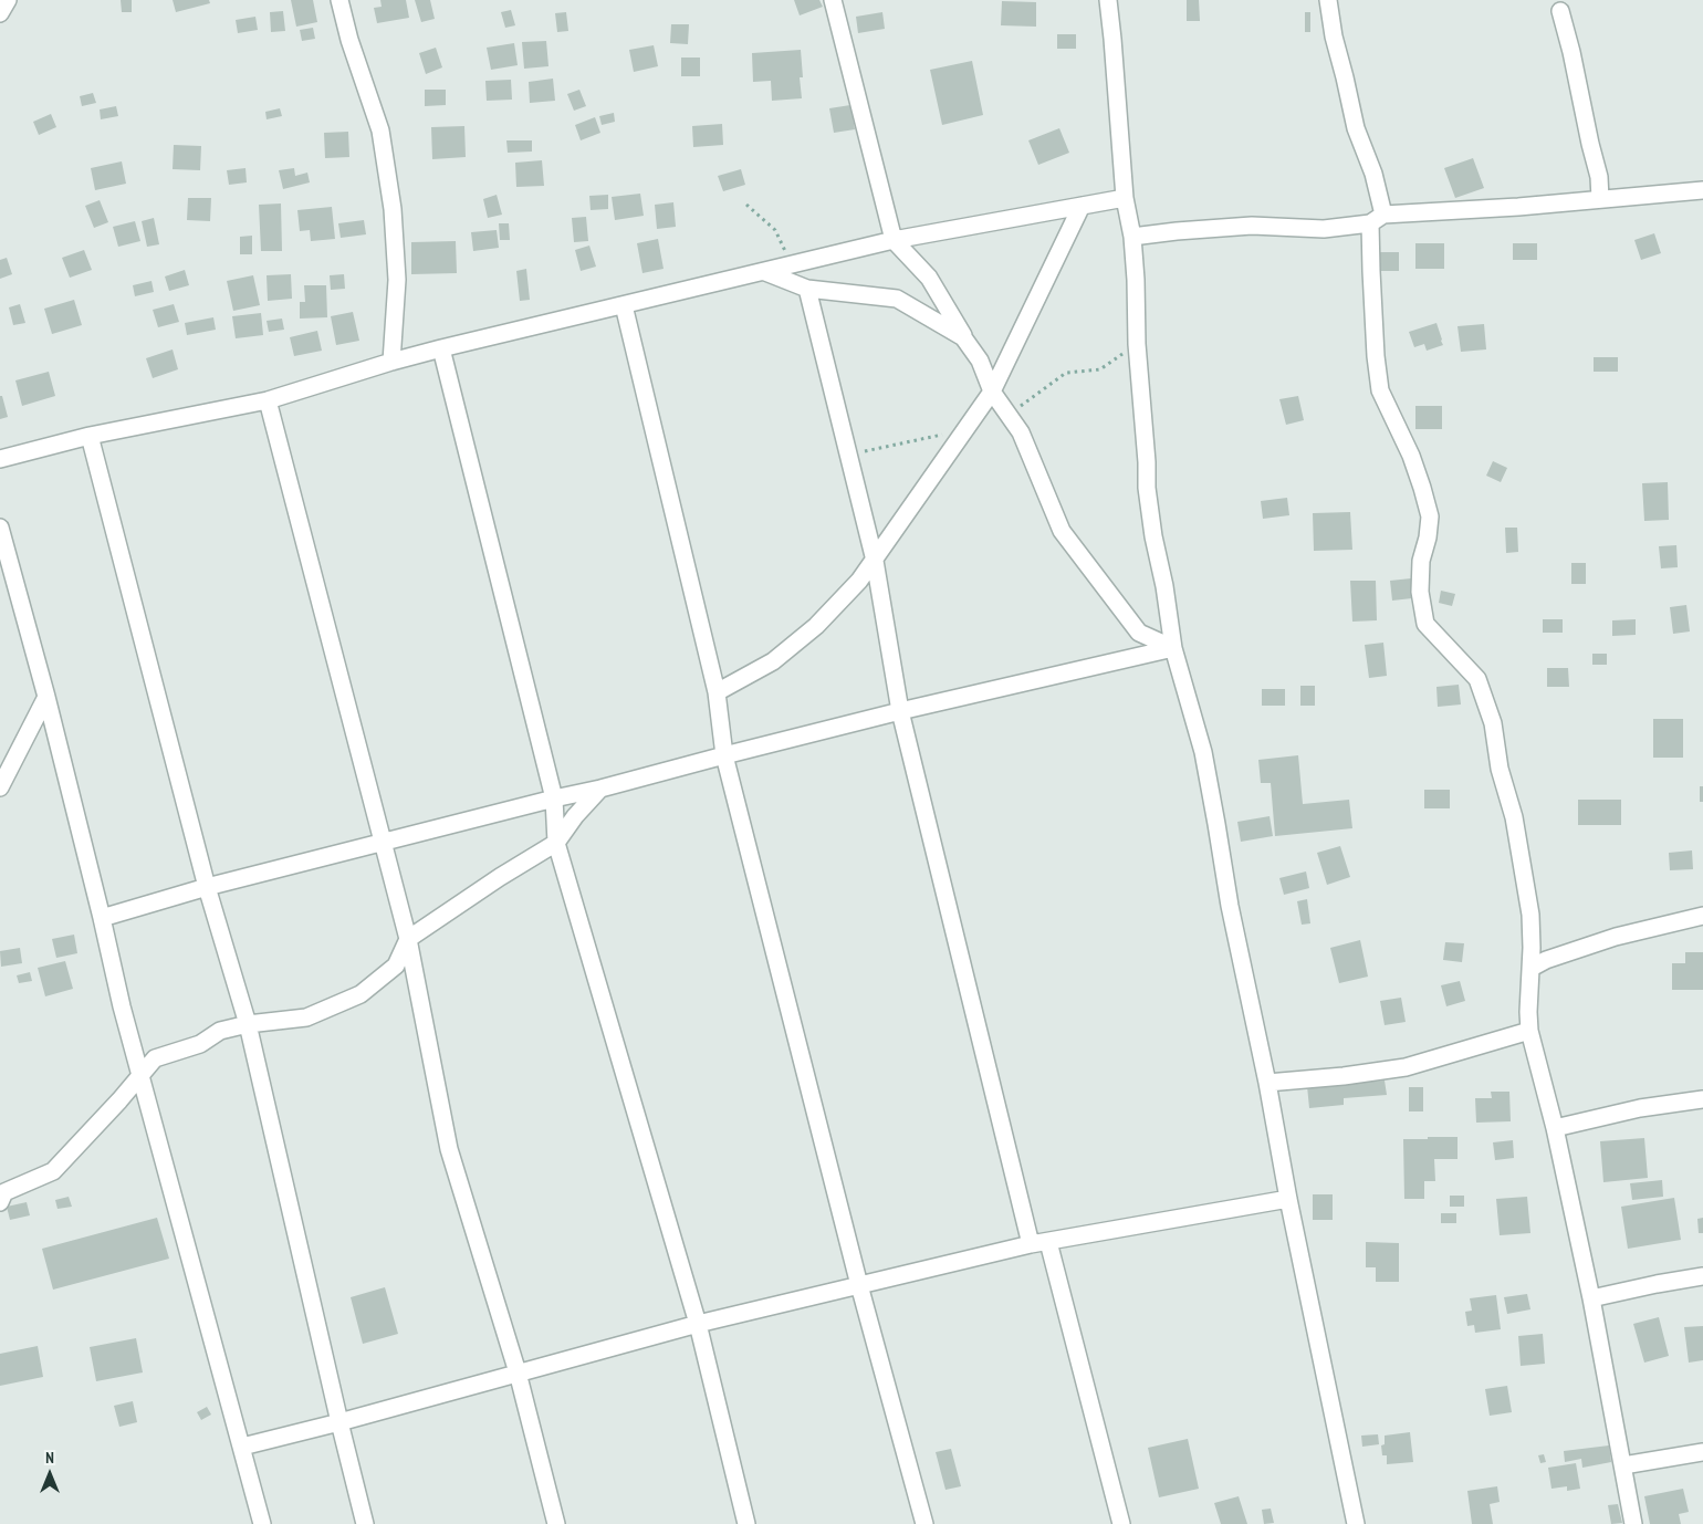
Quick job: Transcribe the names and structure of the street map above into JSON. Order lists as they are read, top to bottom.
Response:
{
  "north": "top"
}
